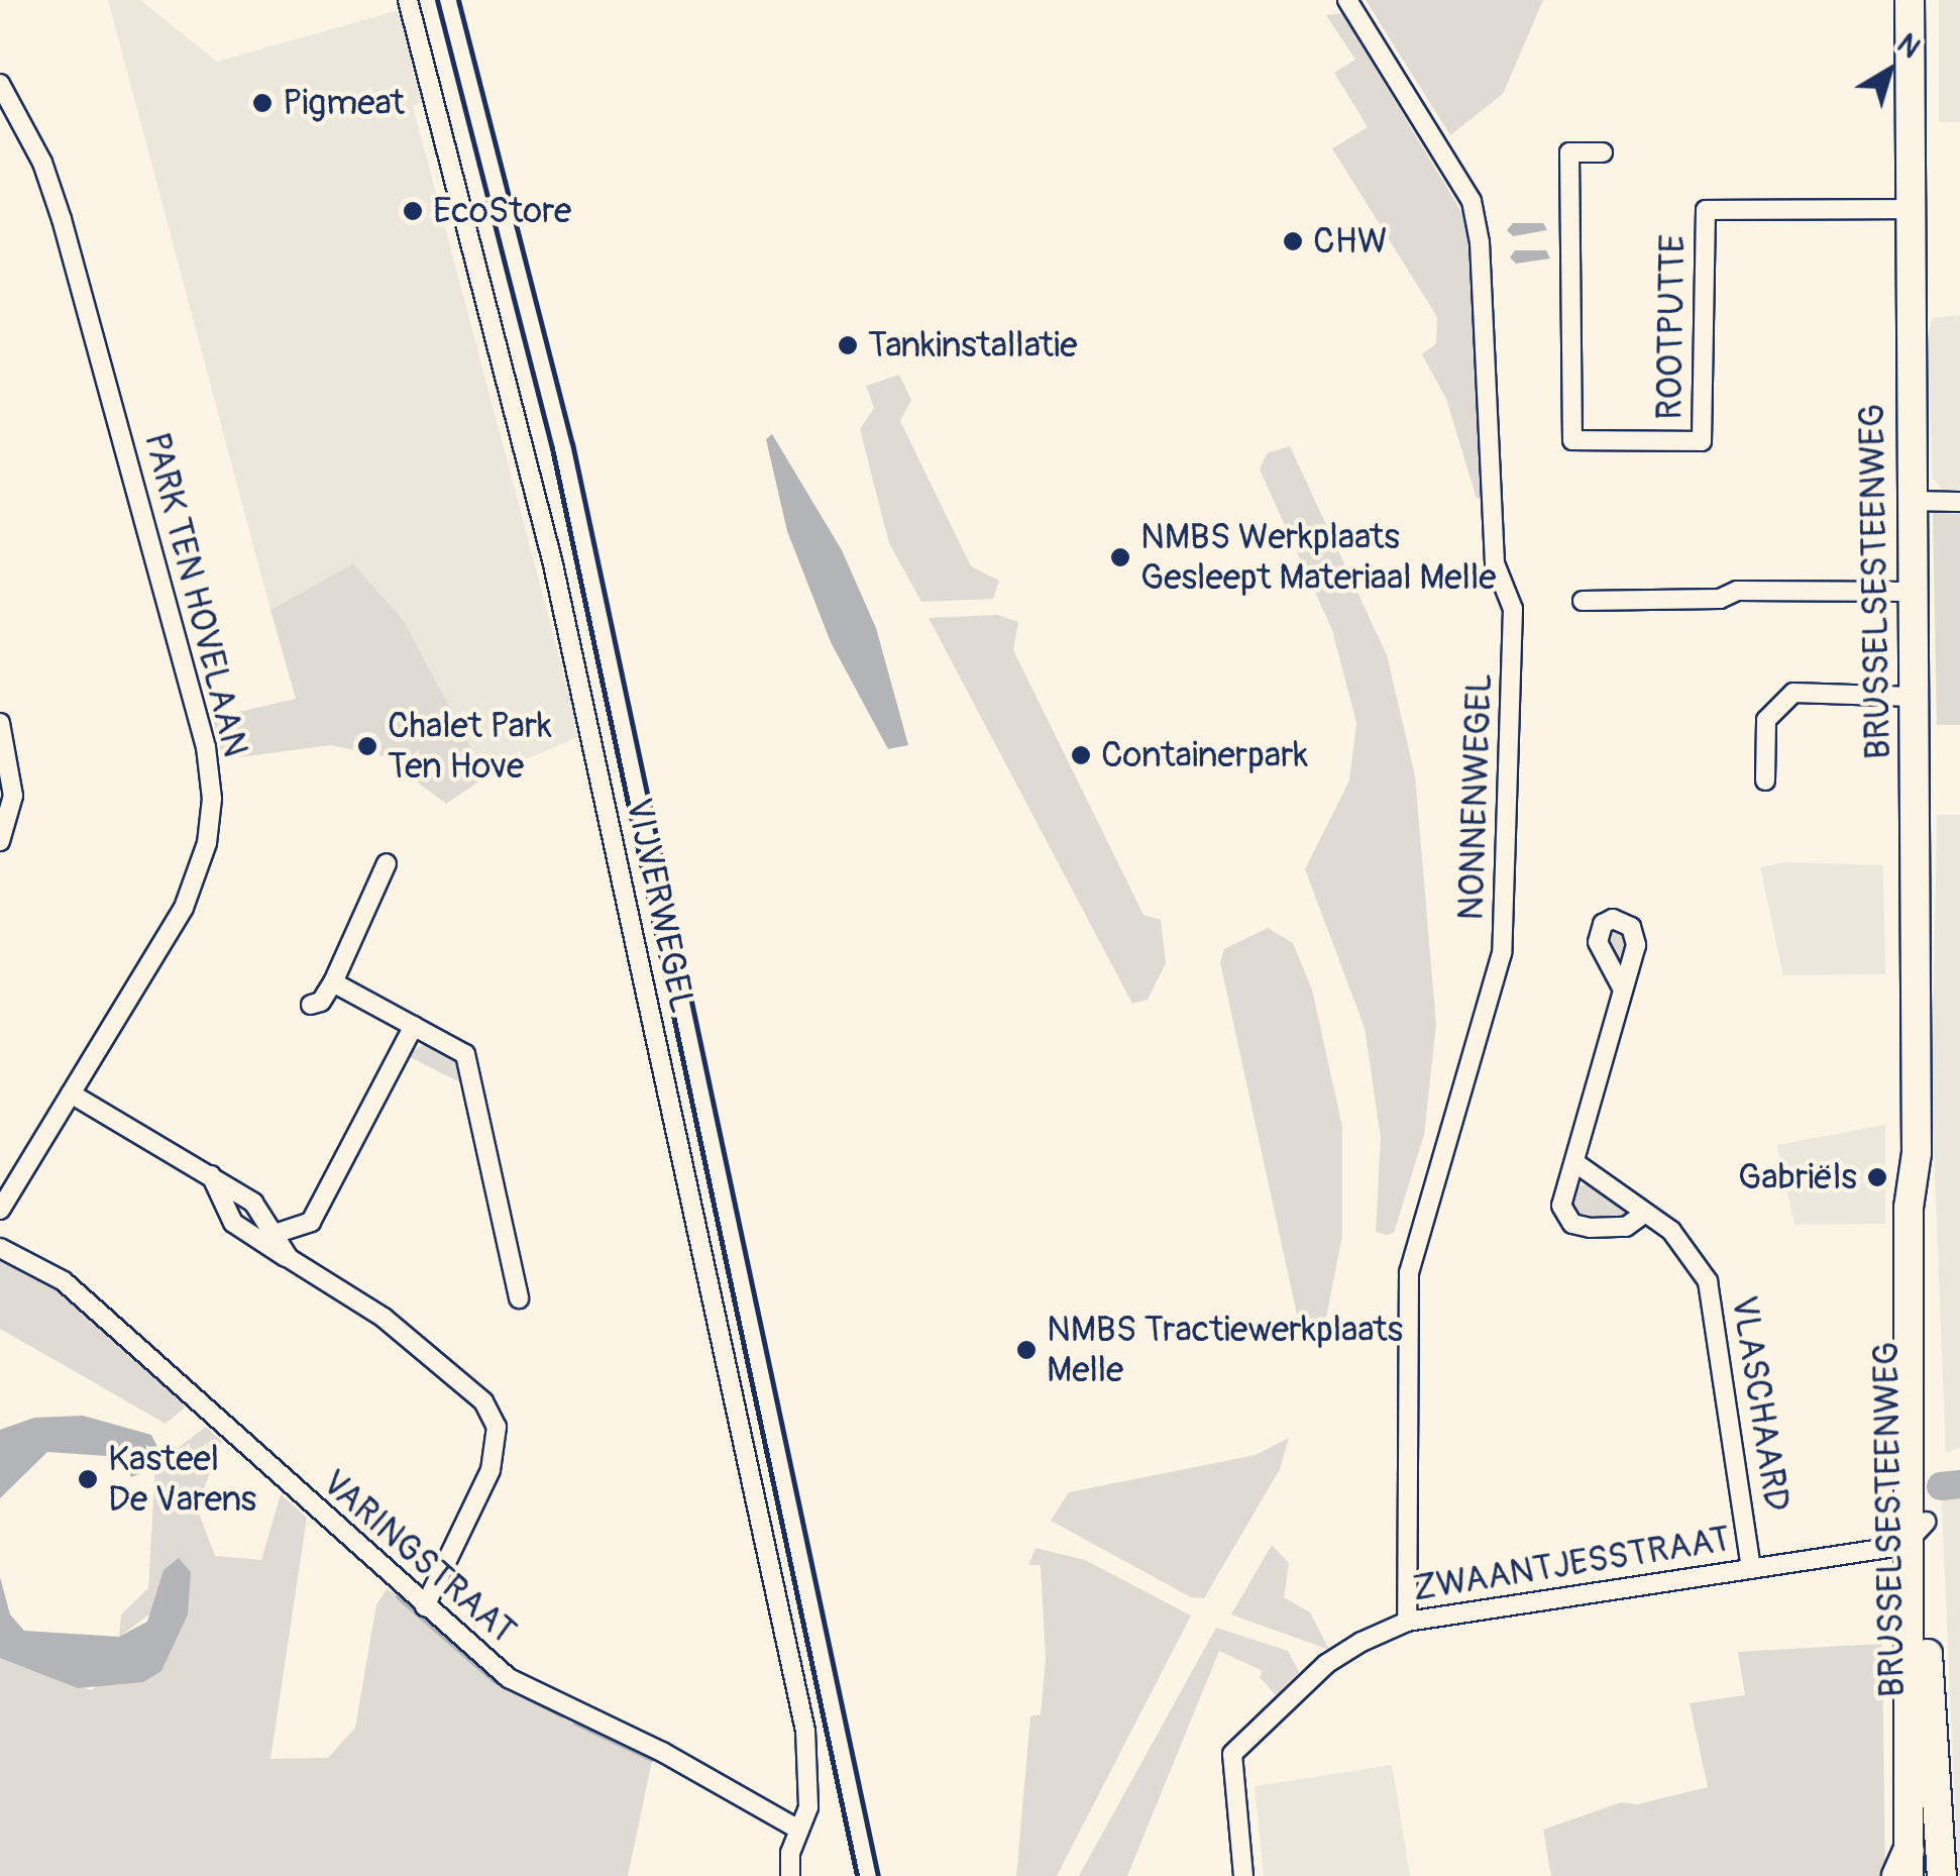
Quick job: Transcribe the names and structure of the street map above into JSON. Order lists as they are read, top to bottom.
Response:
{
  "streets": {
    "main road": ["BRUSSELSESTEENWEG"],
    "street": [
      "ROOTPUTTE",
      "PARK TEN HOVELAAN",
      "NONNENWEGEL",
      "VIJVERWEGEL",
      "VLASCHAARD",
      "VARINGSTRAAT",
      "ZWAANTJESSTRAAT"
    ]
  },
  "crossings": [
    ["ROOTPUTTE", "BRUSSELSESTEENWEG"],
    ["BRUSSELSESTEENWEG", "ZWAANTJESSTRAAT"],
    ["NONNENWEGEL", "ZWAANTJESSTRAAT"],
    ["VIJVERWEGEL", "VARINGSTRAAT"],
    ["VLASCHAARD", "ZWAANTJESSTRAAT"]
  ],
  "places": [
    "Pigmeat",
    "EcoStore",
    "CHW",
    "Tankinstallatie",
    "NMBS Werkplaats Gesleept Materiaal Melle",
    "Chalet Park Ten Hove",
    "Containerpark",
    "Gabriëls",
    "NMBS Tractiewerkplaats Melle",
    "Kasteel De Varens"
  ],
  "north": "top right"
}
